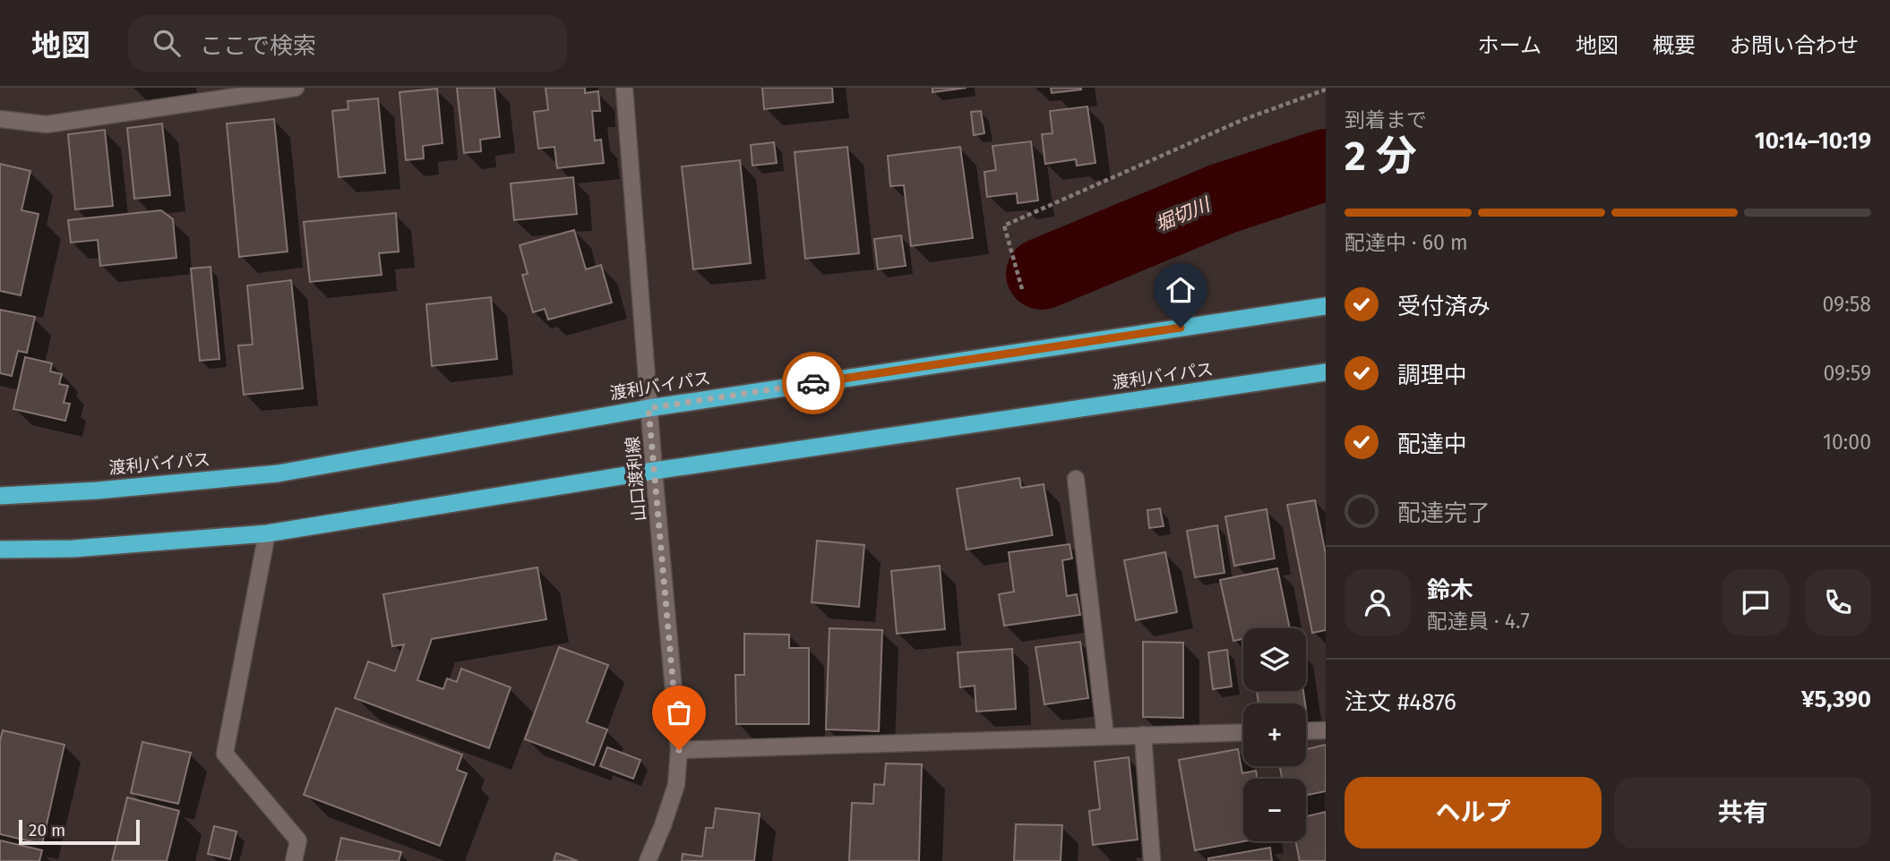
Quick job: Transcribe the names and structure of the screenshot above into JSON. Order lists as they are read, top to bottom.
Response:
{
  "streets": {
    "highway": ["渡利バイパス"],
    "street": ["山口渡利線"]
  },
  "crossings": [
    ["渡利バイパス", "山口渡利線"]
  ],
  "water": ["堀切川"],
  "scale_bar": "20 m",
  "page": {
    "header": "地図",
    "search": "ここで検索",
    "nav": [
      "ホーム",
      "地図",
      "概要",
      "お問い合わせ"
    ],
    "heading": ["2 分", "到着まで", "10:14–10:19"],
    "panel": [
      "鈴木",
      "配達員 · 4.7",
      "注文 #4876",
      "¥5,390"
    ],
    "bar": "配達中 · 60 m",
    "list": [
      ["受付済み", "09:58"],
      ["調理中", "09:59"],
      ["配達中", "10:00"],
      "配達完了"
    ],
    "map_buttons": ["+", "−"],
    "buttons": ["ヘルプ", "共有"],
    "scale": "20 m"
  }
}
